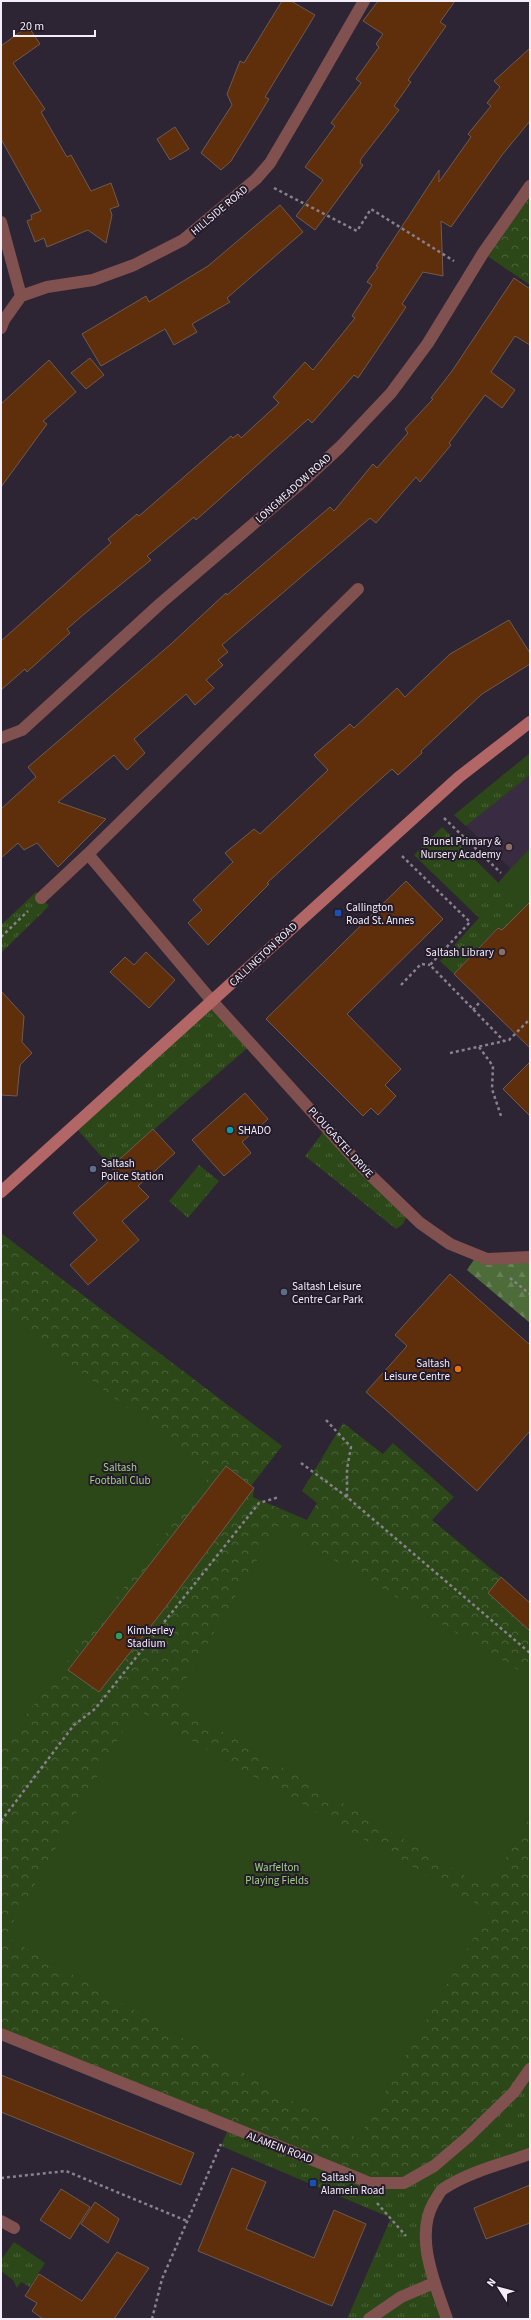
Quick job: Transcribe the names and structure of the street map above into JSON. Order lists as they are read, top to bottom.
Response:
{
  "streets": {
    "street": [
      "HILLSIDE ROAD",
      "LONGMEADOW ROAD",
      "CALLINGTON ROAD",
      "PLOUGASTEL DRIVE",
      "ALAMEIN ROAD"
    ]
  },
  "crossings": [
    ["CALLINGTON ROAD", "PLOUGASTEL DRIVE"]
  ],
  "parks": ["Saltash Football Club", "Warfelton Playing Fields"],
  "places": {
    "other": [
      "Brunel Primary & Nursery Academy",
      "Saltash Library",
      "SHADO",
      "Saltash Police Station",
      "Saltash Leisure Centre Car Park",
      "Saltash Leisure Centre",
      "Kimberley Stadium"
    ],
    "transit": ["Callington Road St. Annes", "Saltash Alamein Road"]
  },
  "scale_bar": "20 m",
  "north": "top left"
}
